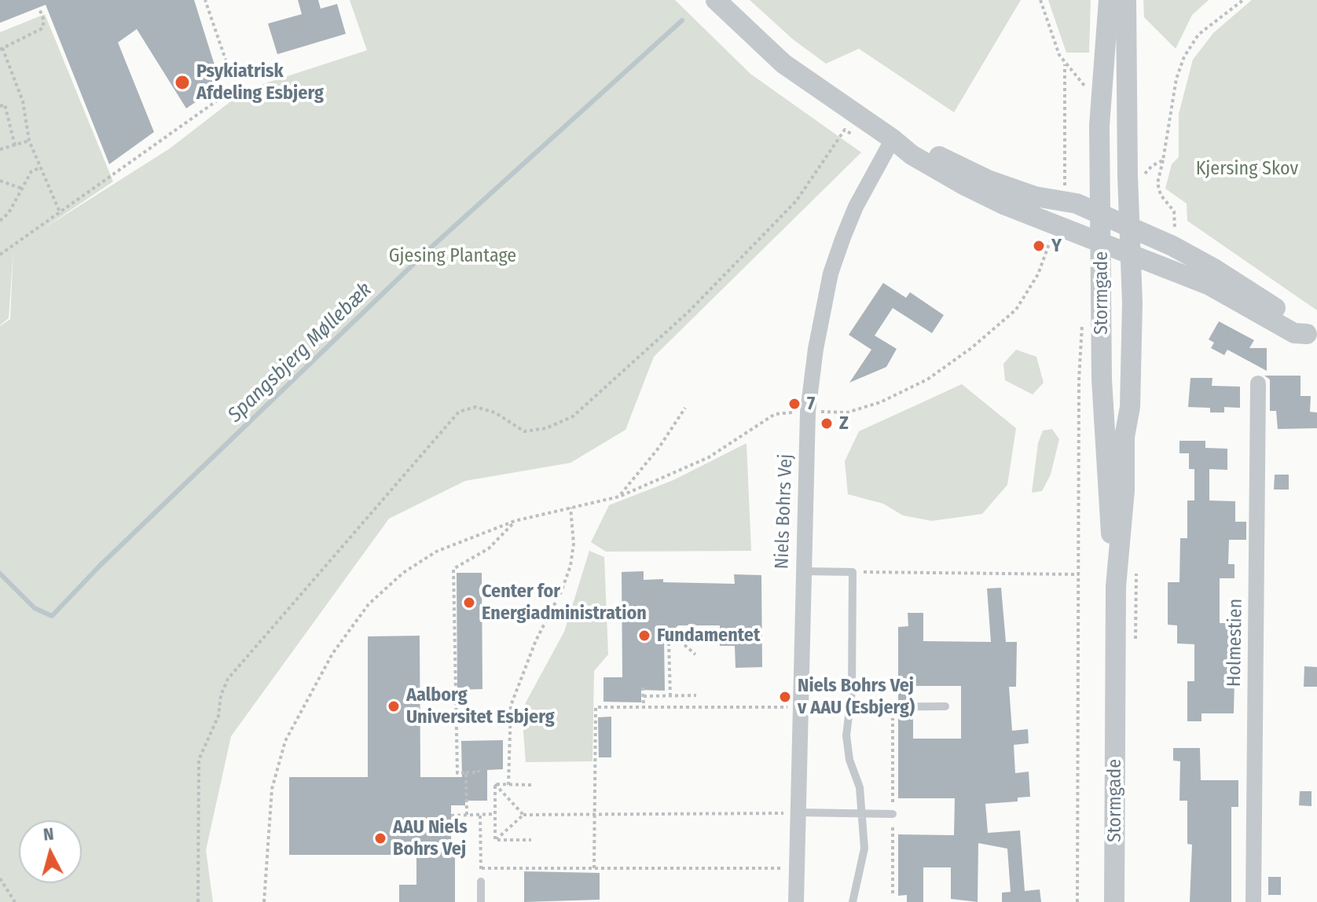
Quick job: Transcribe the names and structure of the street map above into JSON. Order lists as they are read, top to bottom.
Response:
{
  "streets": {
    "street": ["Stormgade", "Niels Bohrs Vej", "Holmestien"]
  },
  "water": ["Spangsbjerg Møllebæk"],
  "parks": ["Kjersing Skov", "Gjesing Plantage"],
  "places": [
    "Psykiatrisk Afdeling Esbjerg",
    "Y",
    "7",
    "Z",
    "Center for Energiadministration",
    "Fundamentet",
    "Niels Bohrs Vej v AAU (Esbjerg)",
    "Aalborg Universitet Esbjerg",
    "AAU Niels Bohrs Vej"
  ],
  "north": "top"
}
